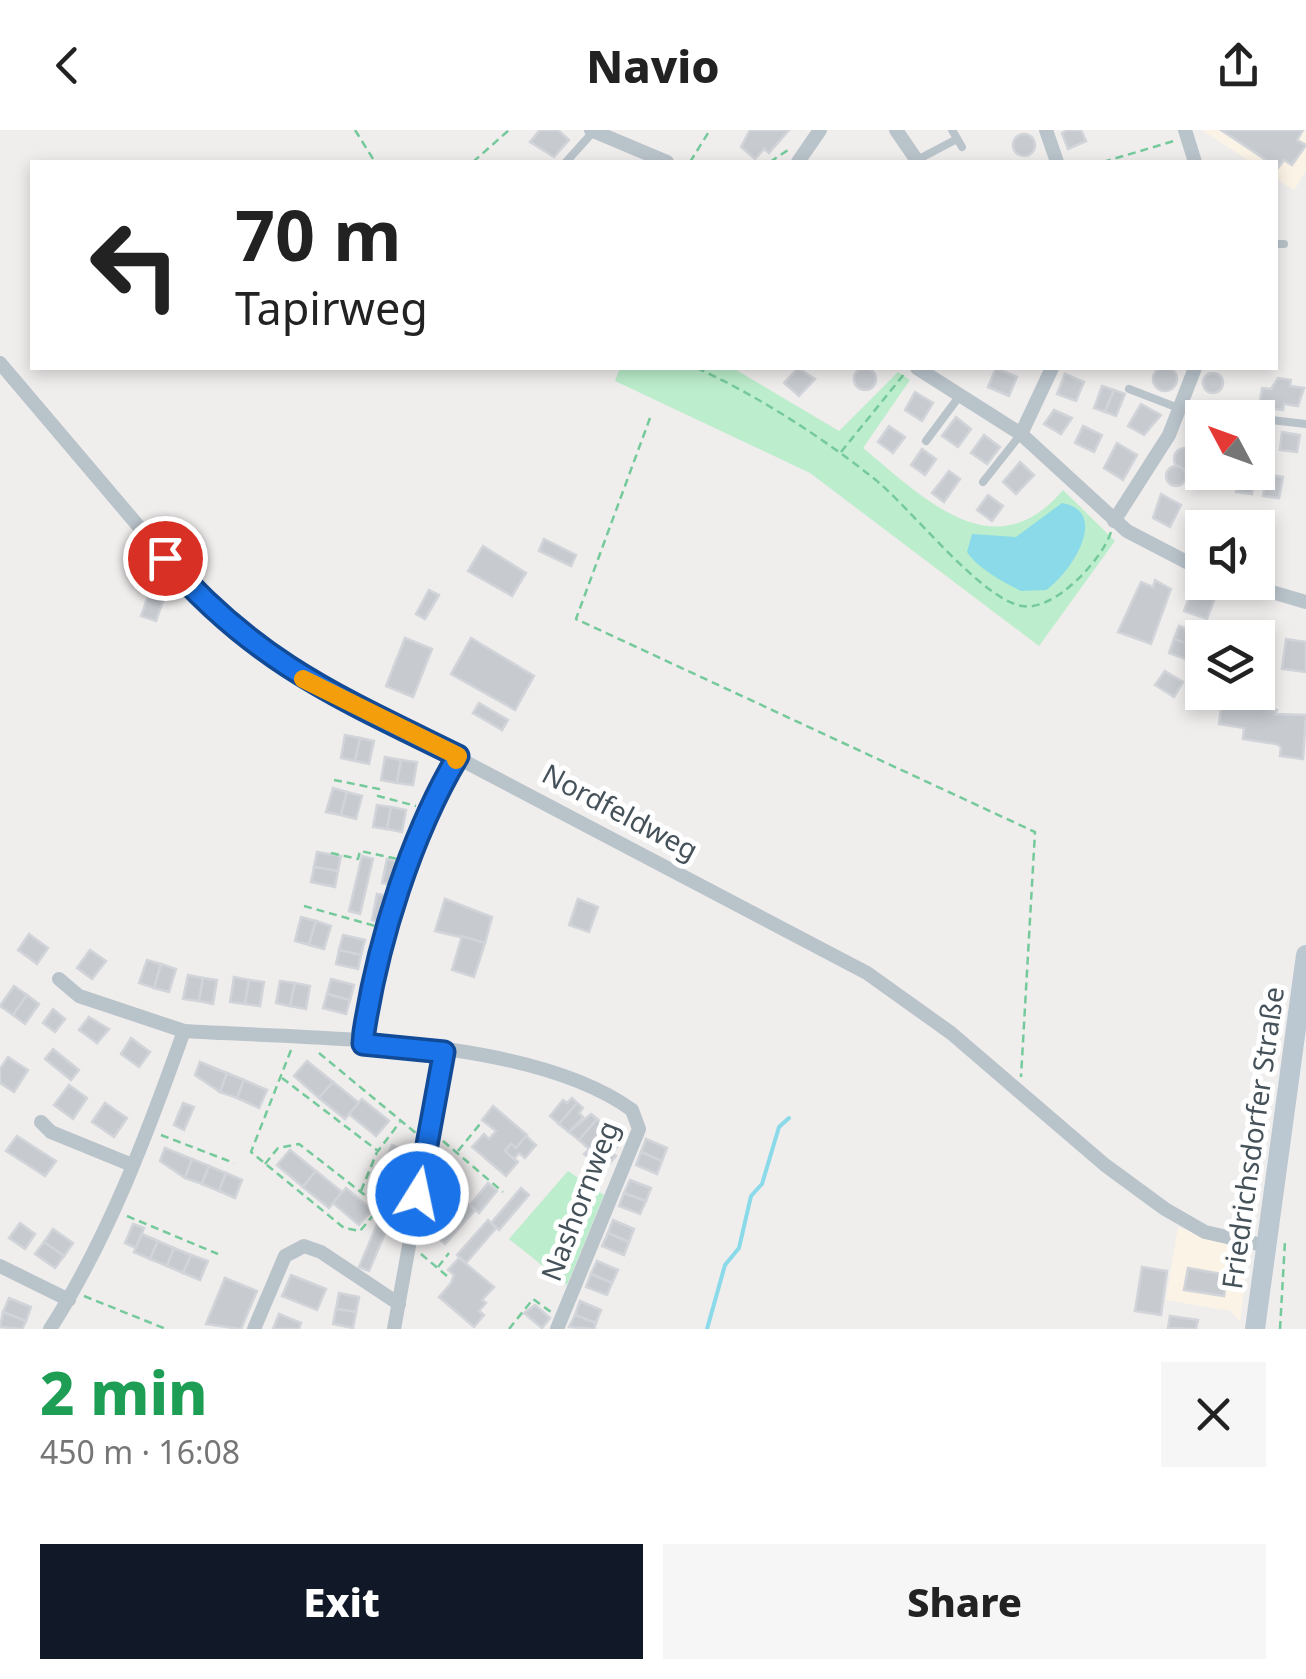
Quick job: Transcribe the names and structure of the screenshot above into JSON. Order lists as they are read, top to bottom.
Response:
{
  "streets": {
    "main road": ["Friedrichsdorfer Straße"],
    "street": ["Nordfeldweg", "Nashornweg"]
  },
  "crossings": [
    ["Nordfeldweg", "Friedrichsdorfer Straße"]
  ],
  "north": "top left",
  "page": {
    "header": "Navio",
    "turn": ["70 m", "Tapirweg"],
    "heading": ["2 min", "450 m · 16:08"],
    "buttons": ["Exit", "Share"]
  }
}
